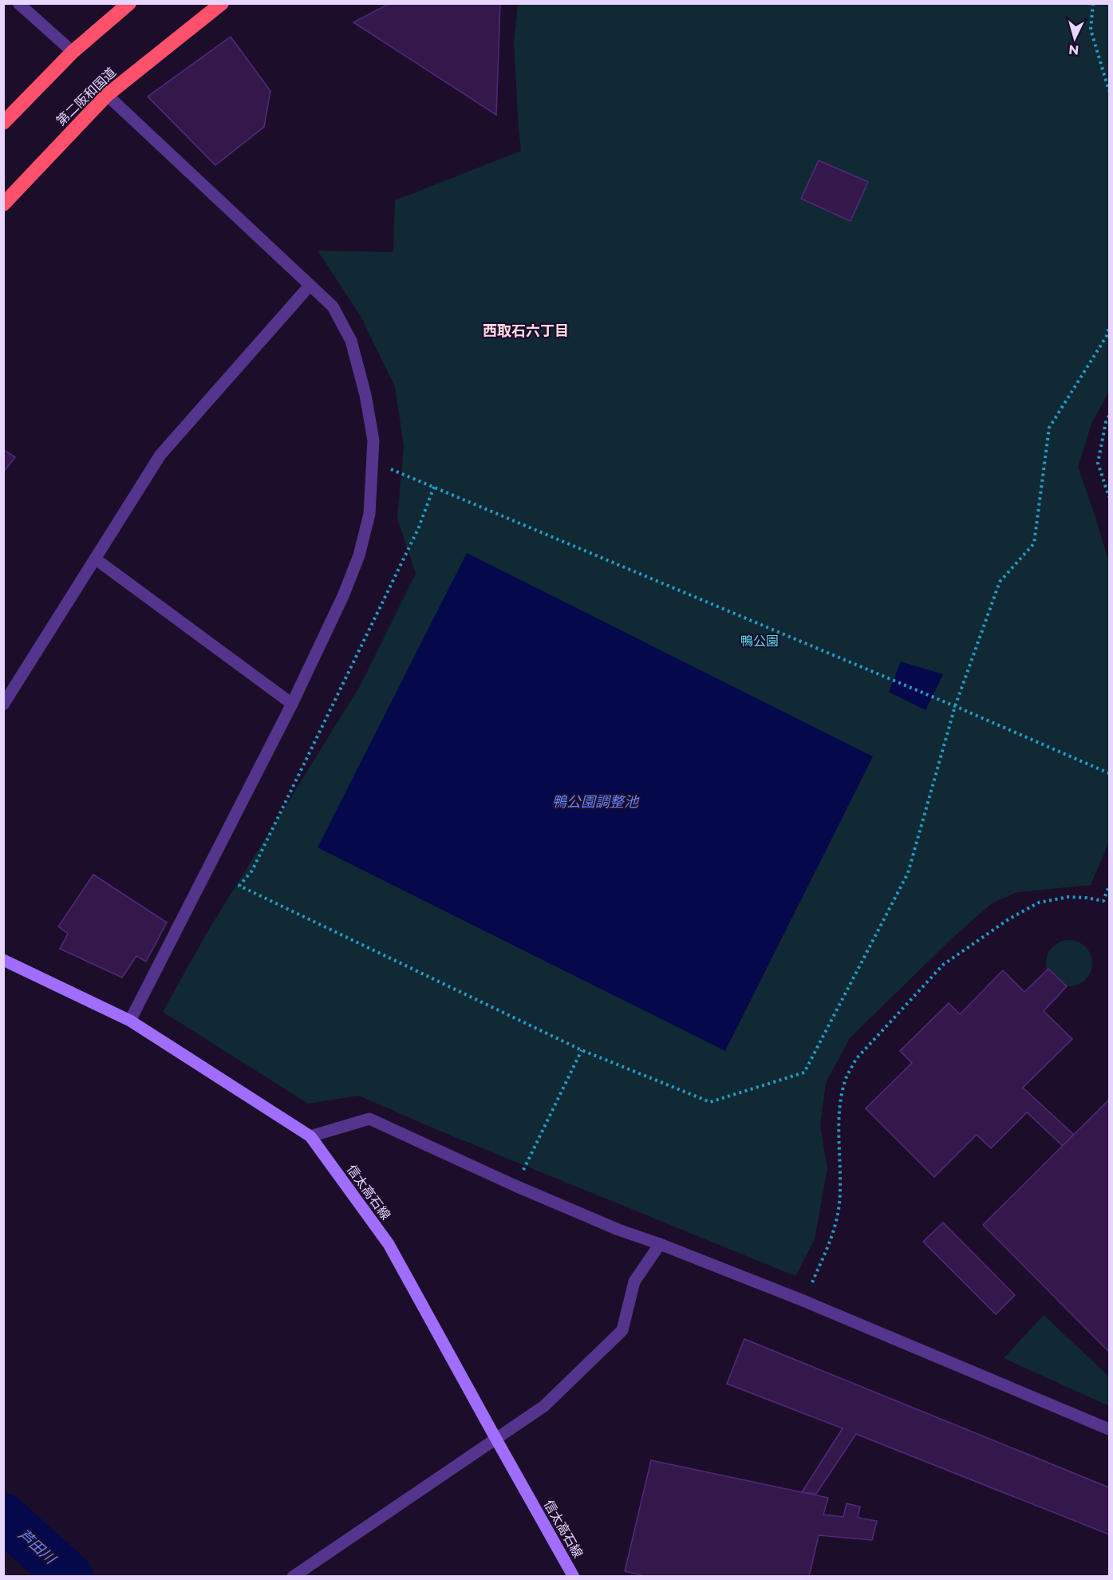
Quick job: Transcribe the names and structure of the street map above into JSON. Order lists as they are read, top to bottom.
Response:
{
  "streets": {
    "highway": ["第二阪和国道"],
    "main road": ["信太高石線"]
  },
  "districts": ["西取石六丁目"],
  "water": ["鴨公園調整池", "芦田川"],
  "parks": ["鴨公園"],
  "north": "bottom"
}
